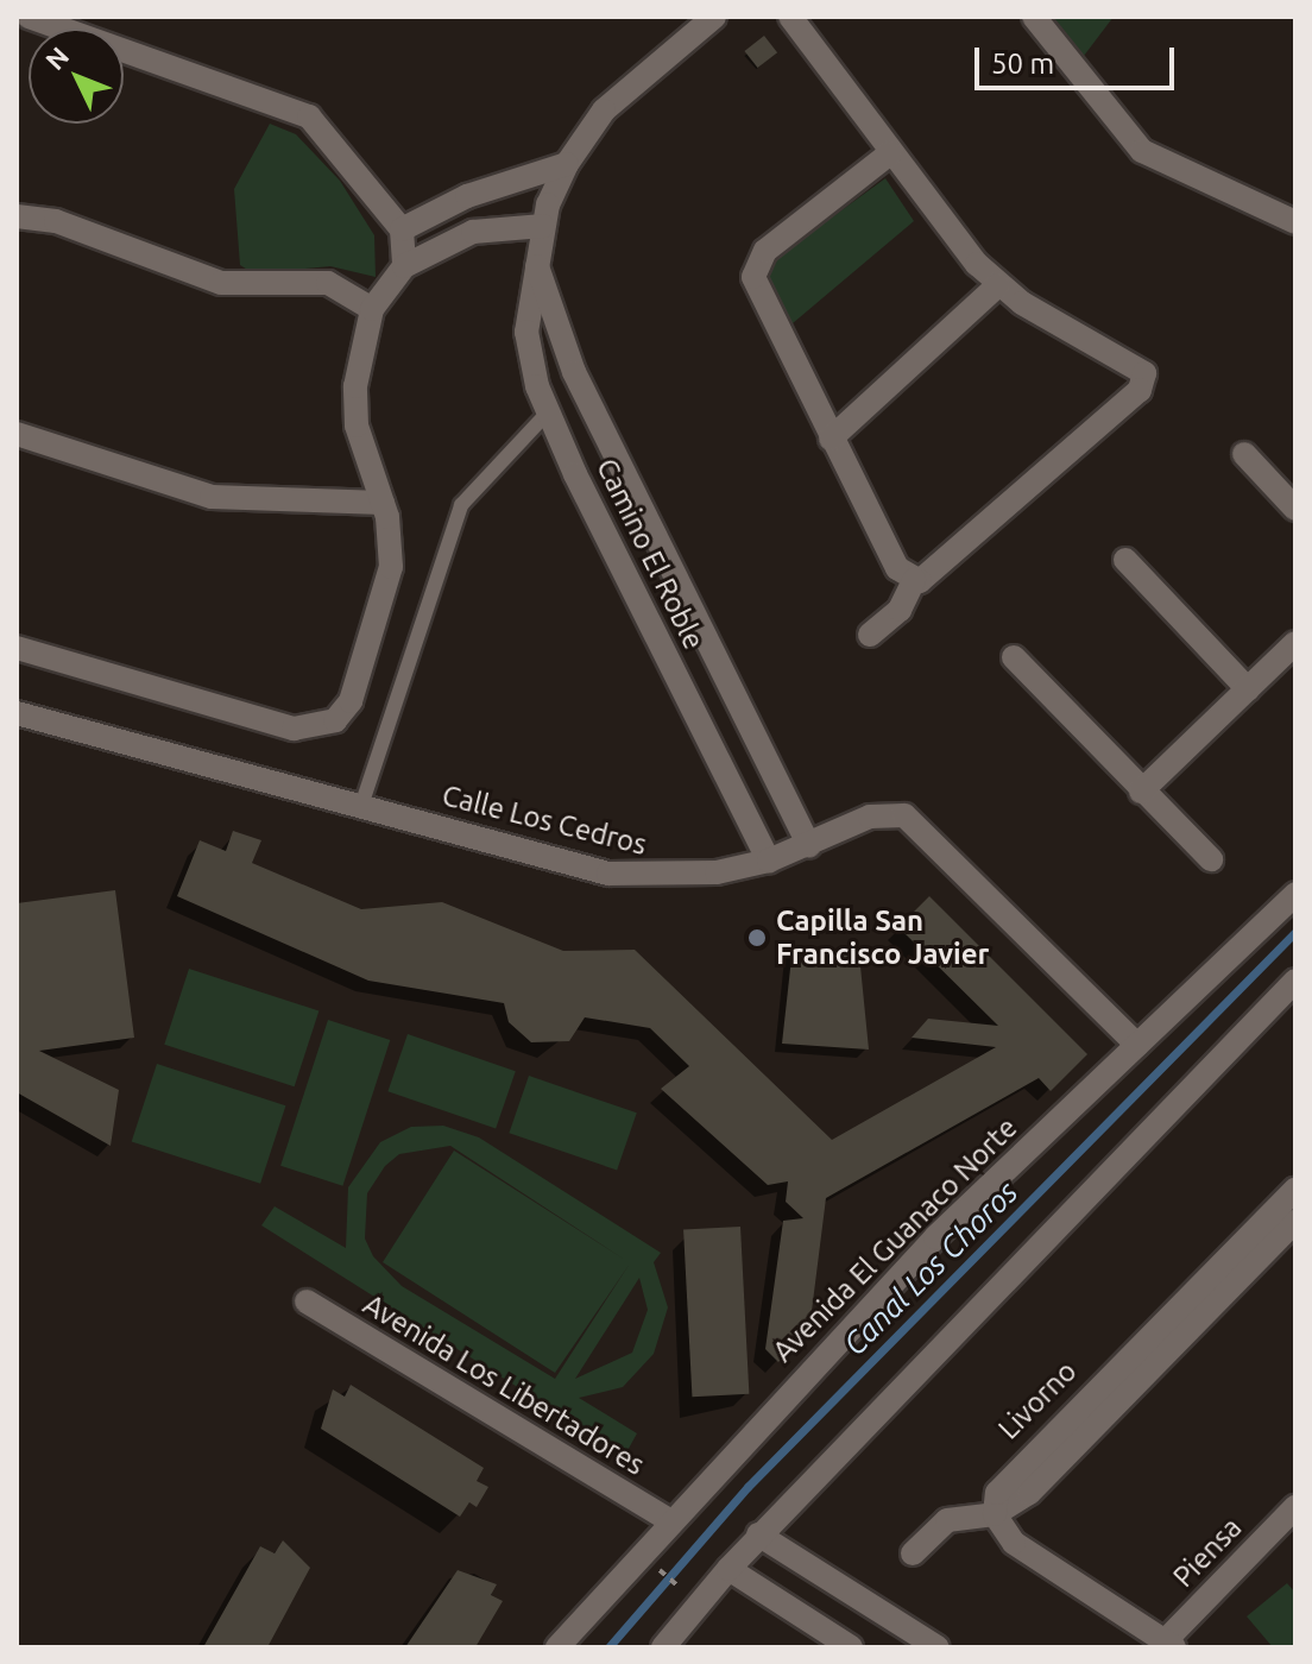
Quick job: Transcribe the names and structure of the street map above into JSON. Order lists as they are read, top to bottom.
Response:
{
  "streets": {
    "street": [
      "Camino El Roble",
      "Calle Los Cedros",
      "Avenida El Guanaco Norte",
      "Avenida Los Libertadores",
      "Livorno",
      "Piensa"
    ]
  },
  "crossings": [
    ["Camino El Roble", "Calle Los Cedros"],
    ["Calle Los Cedros", "Avenida El Guanaco Norte"],
    ["Avenida El Guanaco Norte", "Avenida Los Libertadores"]
  ],
  "water": ["Canal Los Choros"],
  "places": ["Capilla San Francisco Javier"],
  "scale_bar": "50 m",
  "north": "top left"
}
